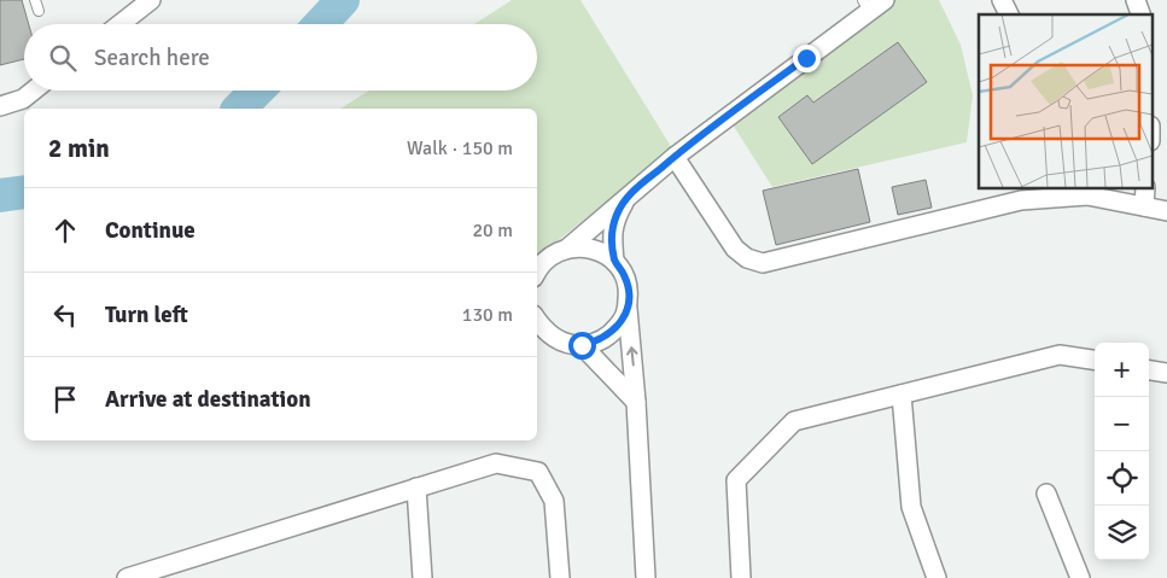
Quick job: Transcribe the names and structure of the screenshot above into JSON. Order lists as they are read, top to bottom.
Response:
{
  "page": {
    "search": "Search here",
    "heading": ["2 min", "Walk · 150 m"],
    "list": [
      ["Continue", "20 m"],
      ["Turn left", "130 m"],
      "Arrive at destination"
    ],
    "map_buttons": ["+", "−"]
  }
}
